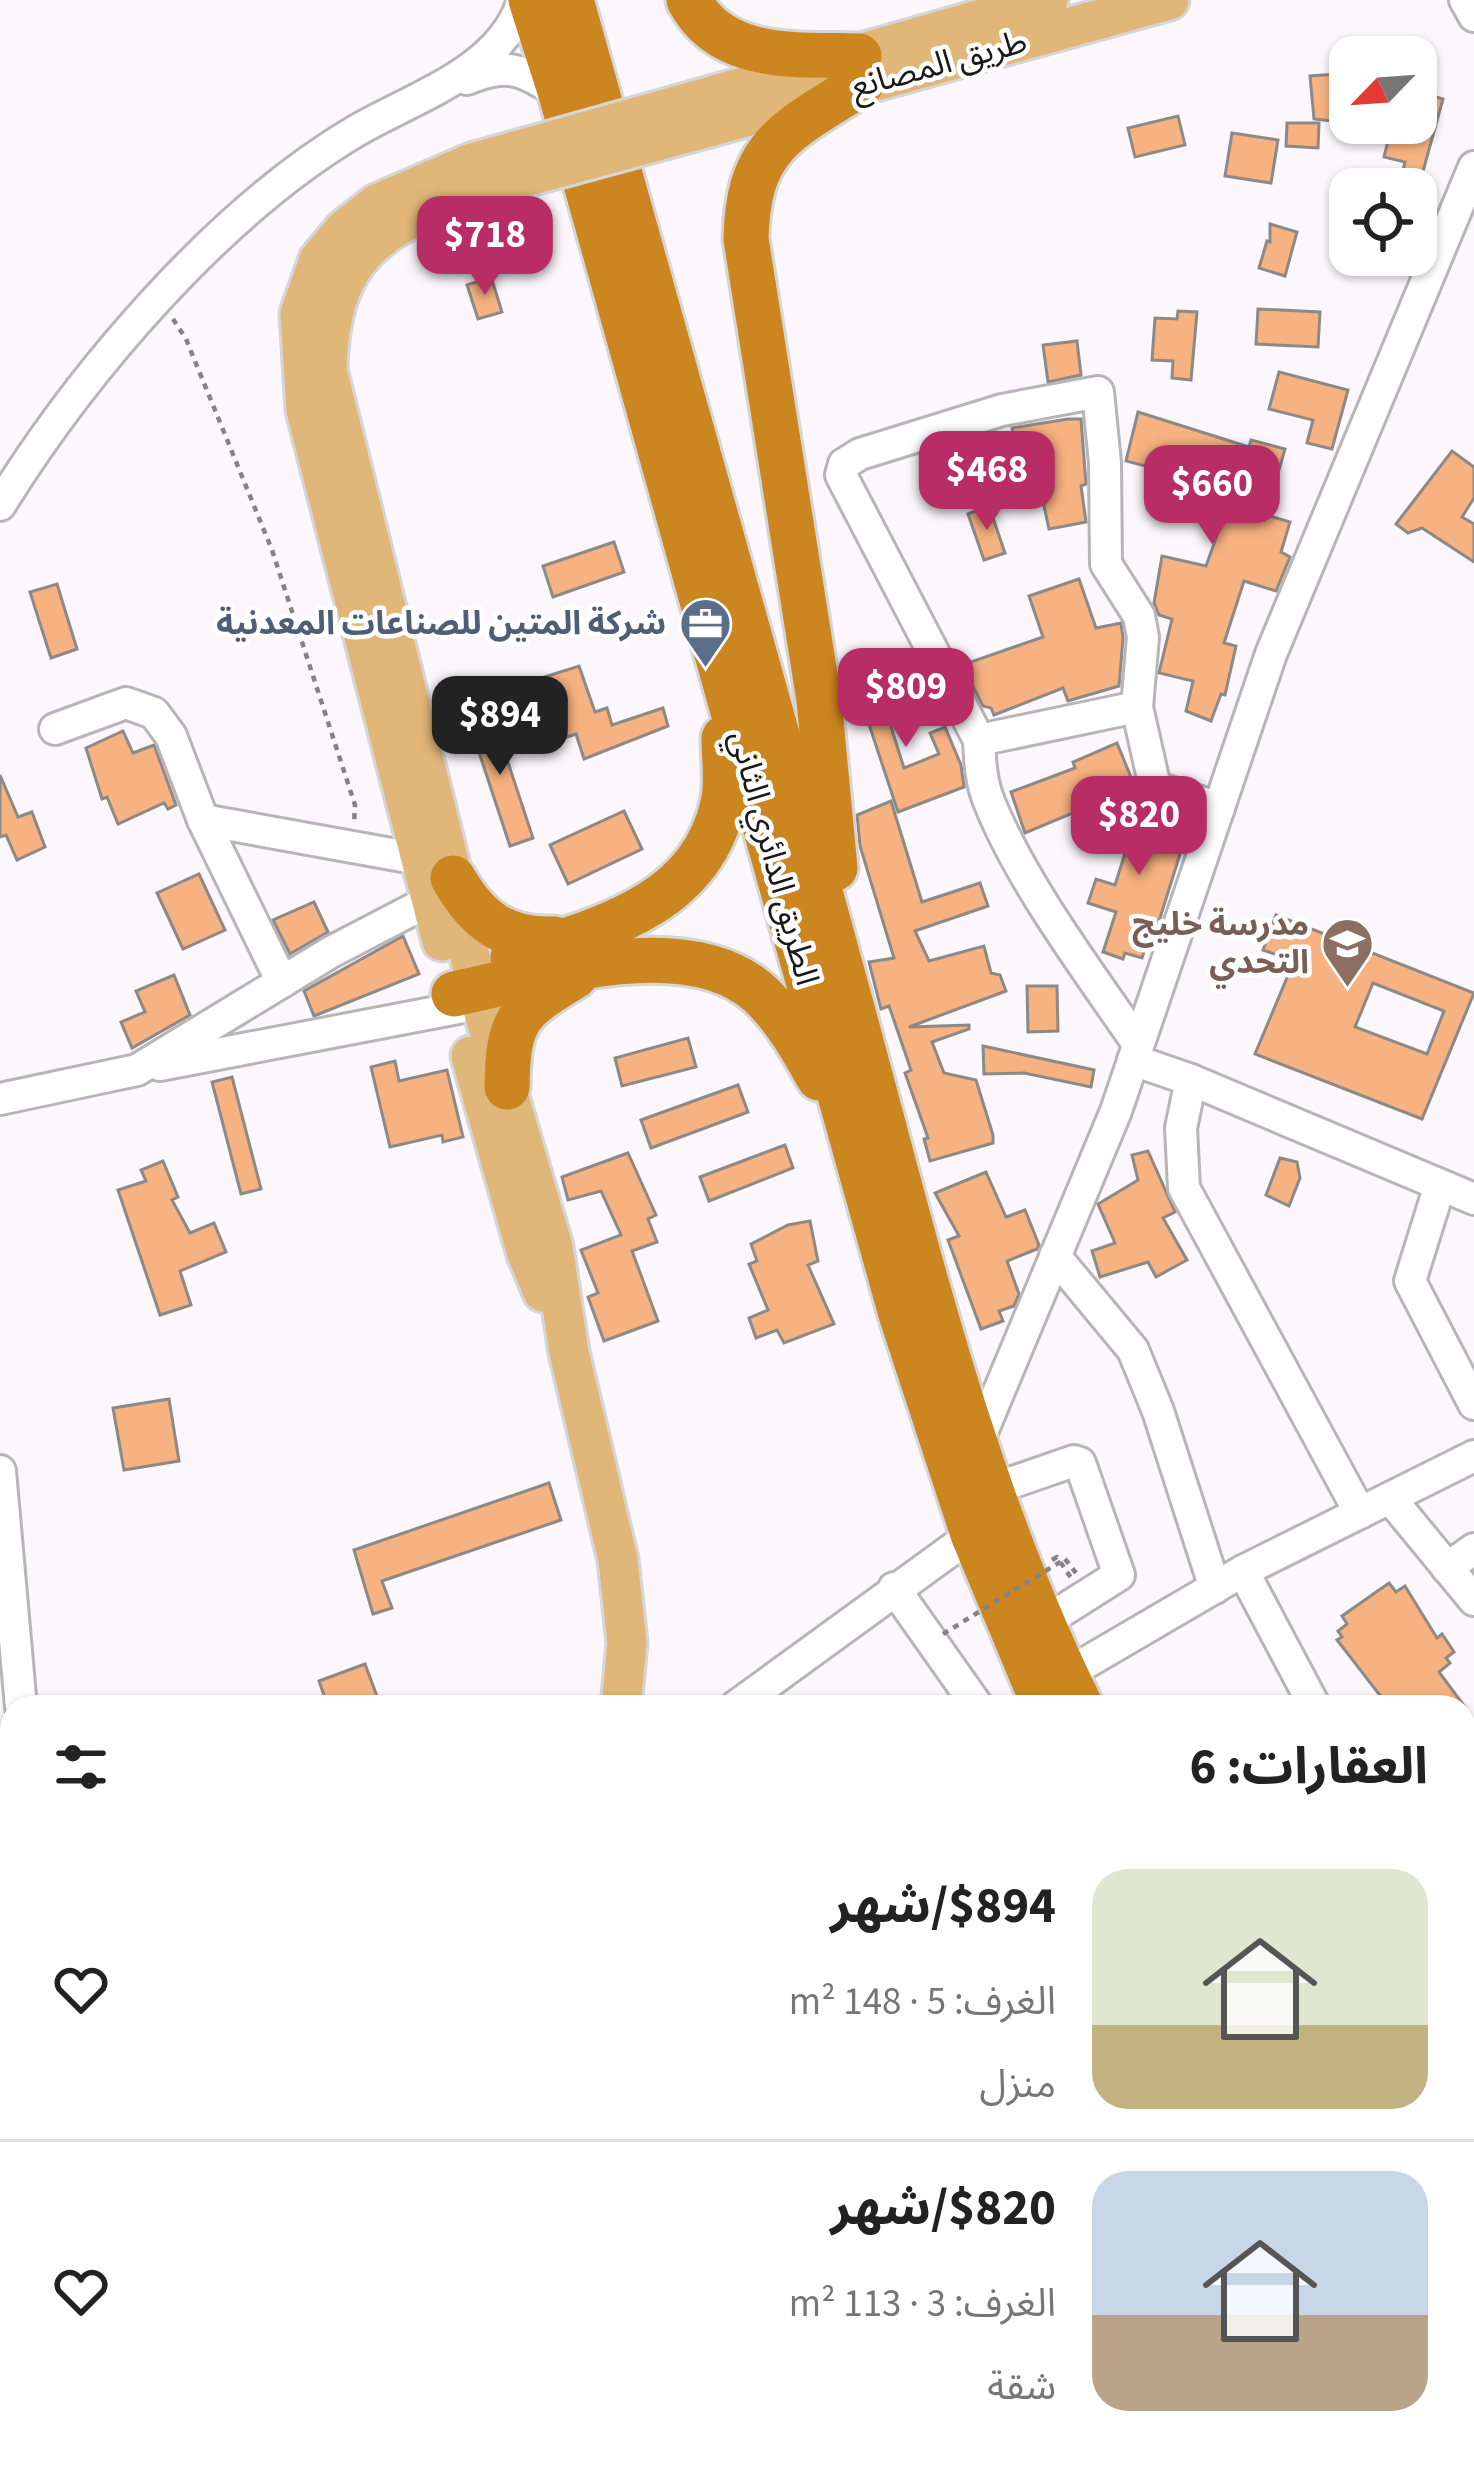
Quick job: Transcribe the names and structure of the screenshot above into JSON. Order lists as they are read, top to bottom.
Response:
{
  "streets": {
    "highway": ["الطريق الدائري الثاني"],
    "main road": ["طريق المصانع"]
  },
  "places": {
    "office": ["شركة المتين للصناعات المعدنية"],
    "school or university": ["مدرسة خليج التحدي"]
  },
  "north": "bottom left",
  "page": {
    "price": [
      "$718",
      "$468",
      "$660",
      "$809",
      "$894",
      "$820"
    ],
    "heading": "العقارات: 6",
    "list": [
      {
        "name": "$894/شهر",
        "note": "الغرف: 5 · 148 m² · منزل"
      },
      {
        "name": "$820/شهر",
        "note": "الغرف: 3 · 113 m² · شقة"
      }
    ]
  }
}
